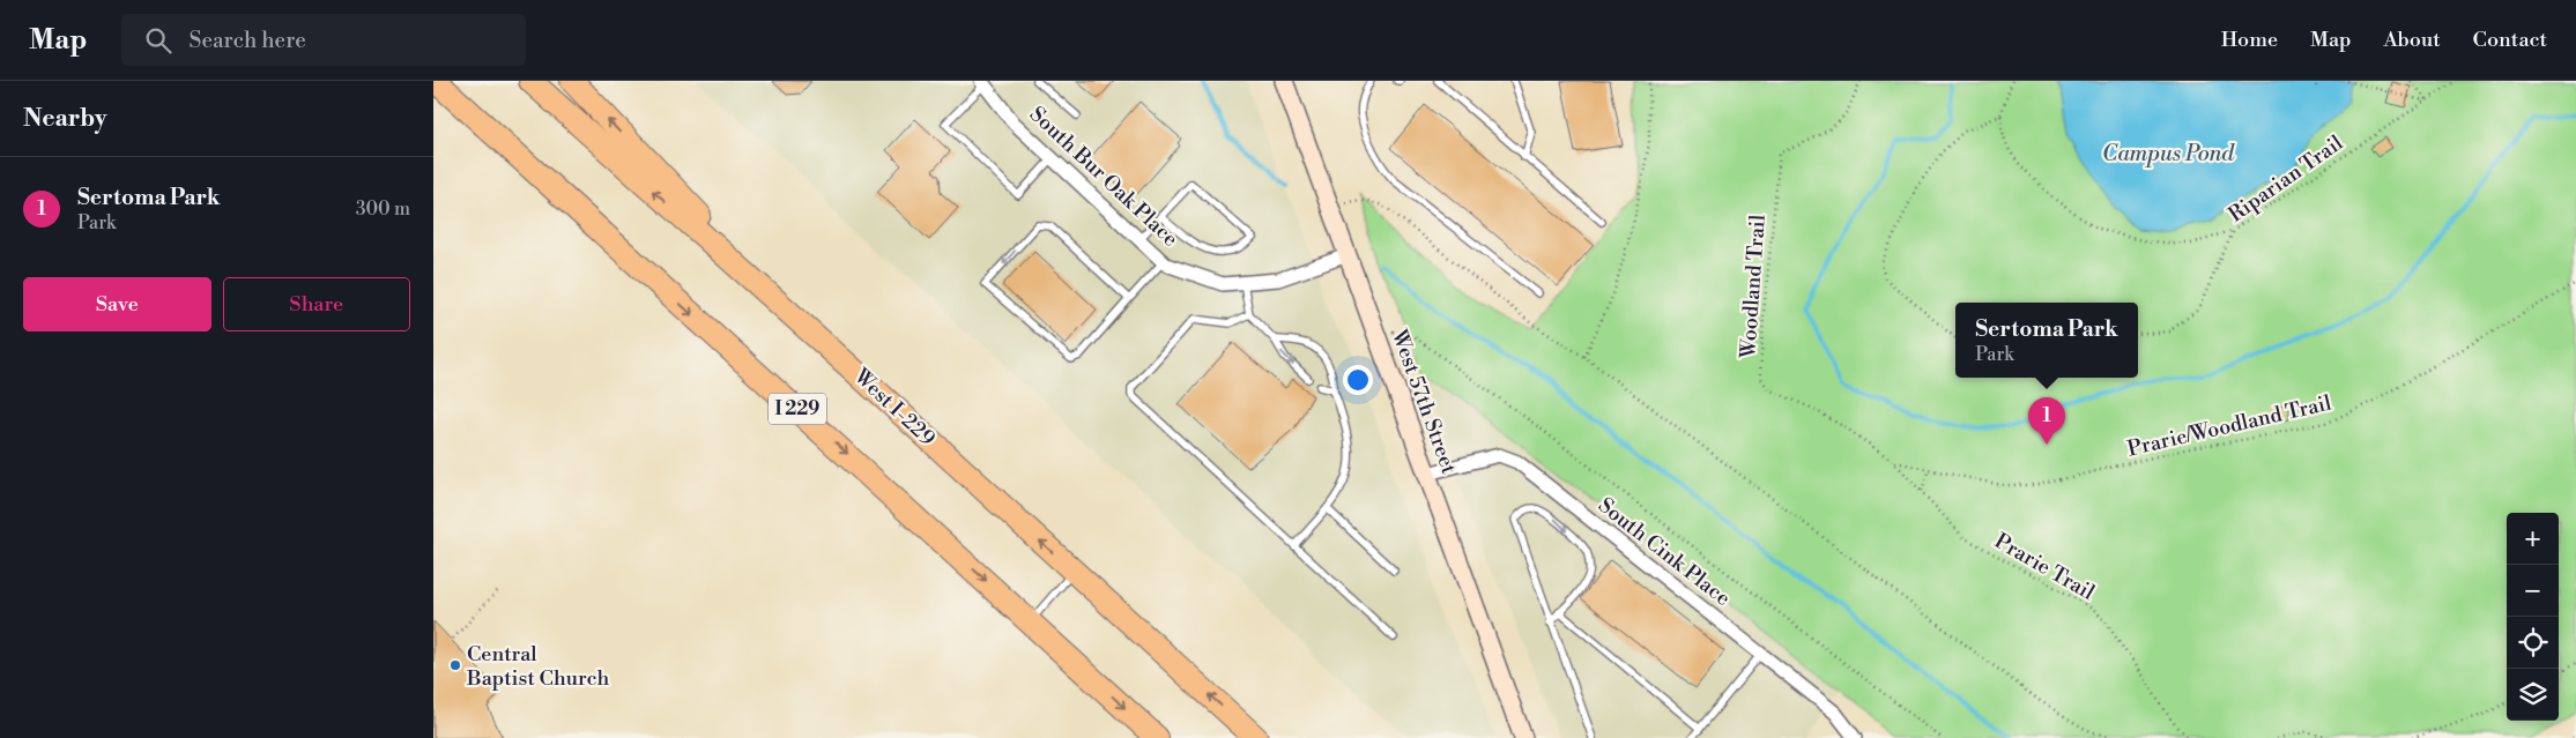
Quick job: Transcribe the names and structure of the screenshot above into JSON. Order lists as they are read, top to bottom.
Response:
{
  "streets": {
    "highway": ["West I-229", "I 229"],
    "main road": ["West 57th Street"],
    "street": ["South Bur Oak Place", "South Cink Place"],
    "path": [
      "Riparian Trail",
      "Woodland Trail",
      "Prarie/Woodland Trail",
      "Prarie Trail"
    ]
  },
  "crossings": [
    ["South Bur Oak Place", "West 57th Street"],
    ["Woodland Trail", "Prarie/Woodland Trail"],
    ["Woodland Trail", "Prarie Trail"],
    ["West 57th Street", "South Cink Place"],
    ["Prarie/Woodland Trail", "Prarie Trail"]
  ],
  "water": ["Campus Pond"],
  "places": ["Central Baptist Church"],
  "page": {
    "header": "Map",
    "search": "Search here",
    "nav": [
      "Home",
      "Map",
      "About",
      "Contact"
    ],
    "heading": "Nearby",
    "list": [
      {
        "mark": "1",
        "name": "Sertoma Park",
        "note": "Park",
        "value": "300 m"
      }
    ],
    "buttons": ["Save", "Share"],
    "popup": ["Sertoma Park", "Park"],
    "pins": "1",
    "map_buttons": ["+", "−"]
  }
}
